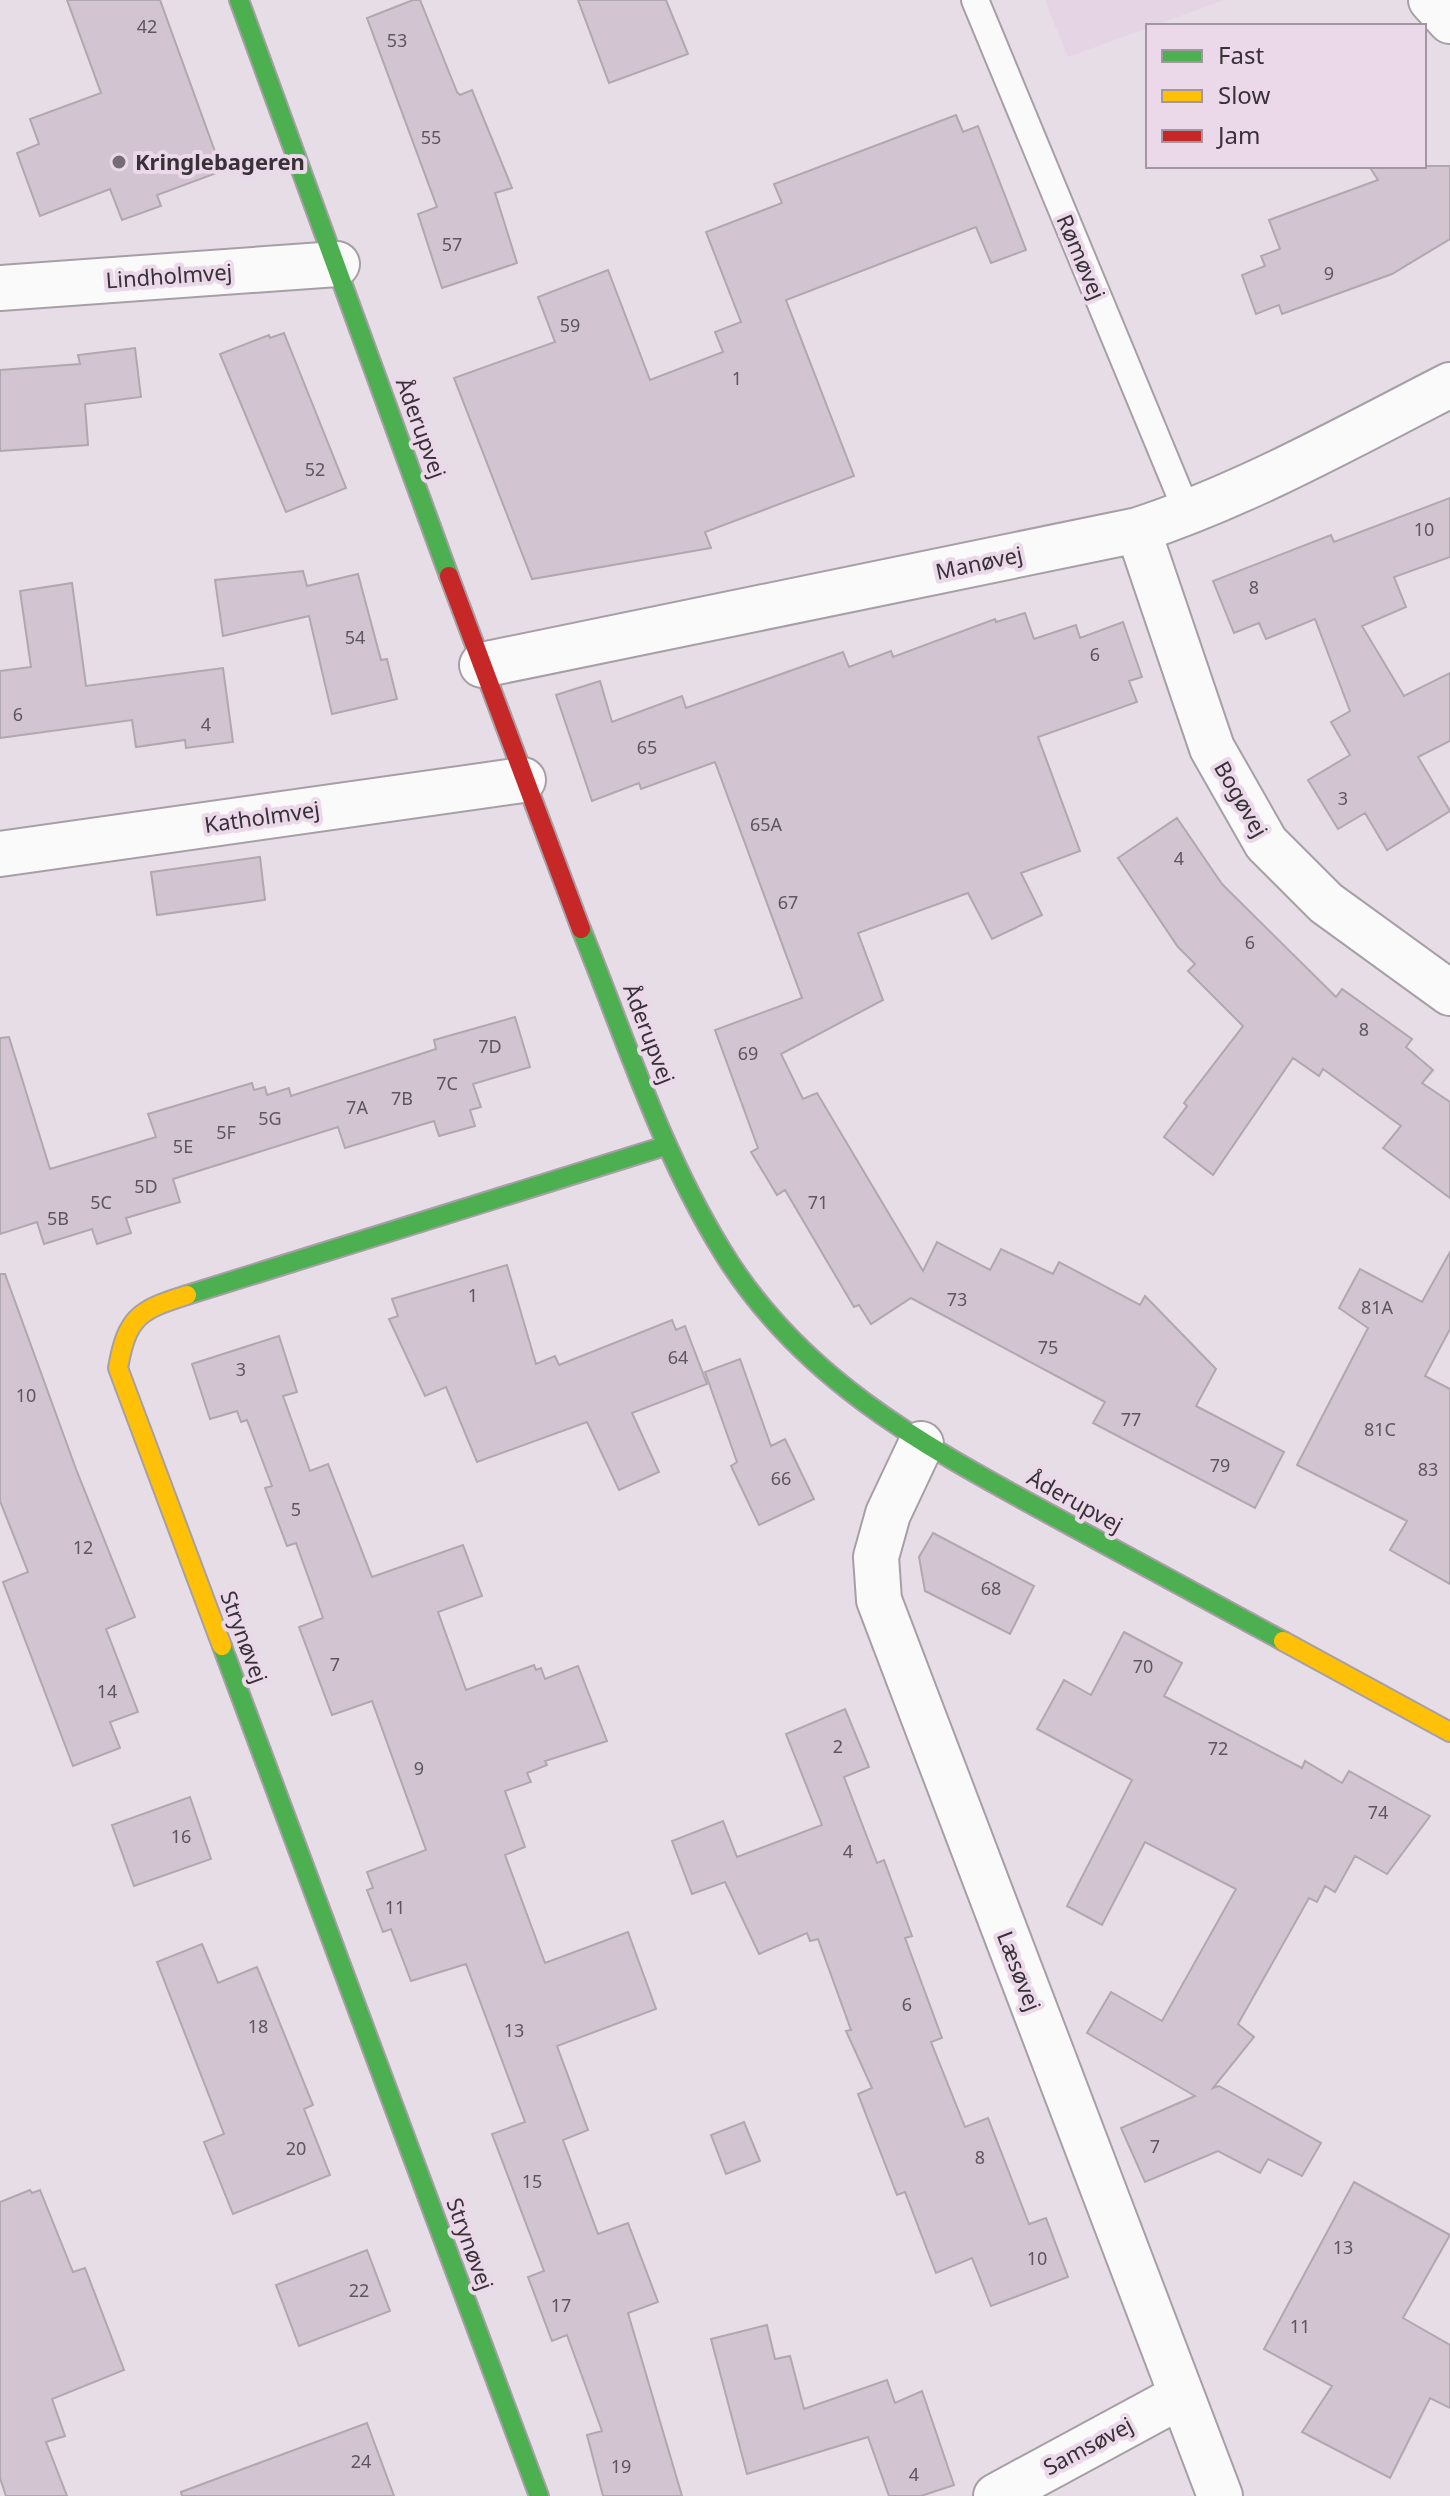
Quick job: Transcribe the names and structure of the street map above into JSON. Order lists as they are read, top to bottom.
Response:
{
  "streets": {
    "street": [
      "Lindholmvej",
      "Åderupvej",
      "Manøvej",
      "Bogøvej",
      "Katholmvej",
      "Strynøvej",
      "Læsøvej",
      "Samsøvej"
    ],
    "lane": ["Rømøvej"]
  },
  "crossings": [
    ["Rømøvej", "Manøvej"],
    ["Lindholmvej", "Åderupvej"],
    ["Åderupvej", "Manøvej"],
    ["Åderupvej", "Katholmvej"],
    ["Åderupvej", "Strynøvej"],
    ["Åderupvej", "Læsøvej"],
    ["Manøvej", "Bogøvej"],
    ["Læsøvej", "Samsøvej"]
  ],
  "places": ["Kringlebageren"],
  "house_numbers": [
    "42",
    "53",
    "55",
    "57",
    "9",
    "59",
    "1",
    "52",
    "10",
    "8",
    "54",
    "6",
    "6",
    "4",
    "65",
    "3",
    "65A",
    "4",
    "67",
    "6",
    "8",
    "7D",
    "69",
    "7C",
    "7B",
    "7A",
    "5G",
    "5F",
    "5E",
    "5D",
    "5C",
    "71",
    "5B",
    "1",
    "73",
    "81A",
    "75",
    "64",
    "3",
    "10",
    "77",
    "81C",
    "79",
    "83",
    "66",
    "5",
    "12",
    "68",
    "7",
    "70",
    "14",
    "2",
    "72",
    "9",
    "74",
    "16",
    "4",
    "11",
    "6",
    "18",
    "13",
    "7",
    "20",
    "8",
    "15",
    "13",
    "10",
    "22",
    "17",
    "11",
    "24",
    "19",
    "4"
  ],
  "legend": ["Fast", "Slow", "Jam"]
}
